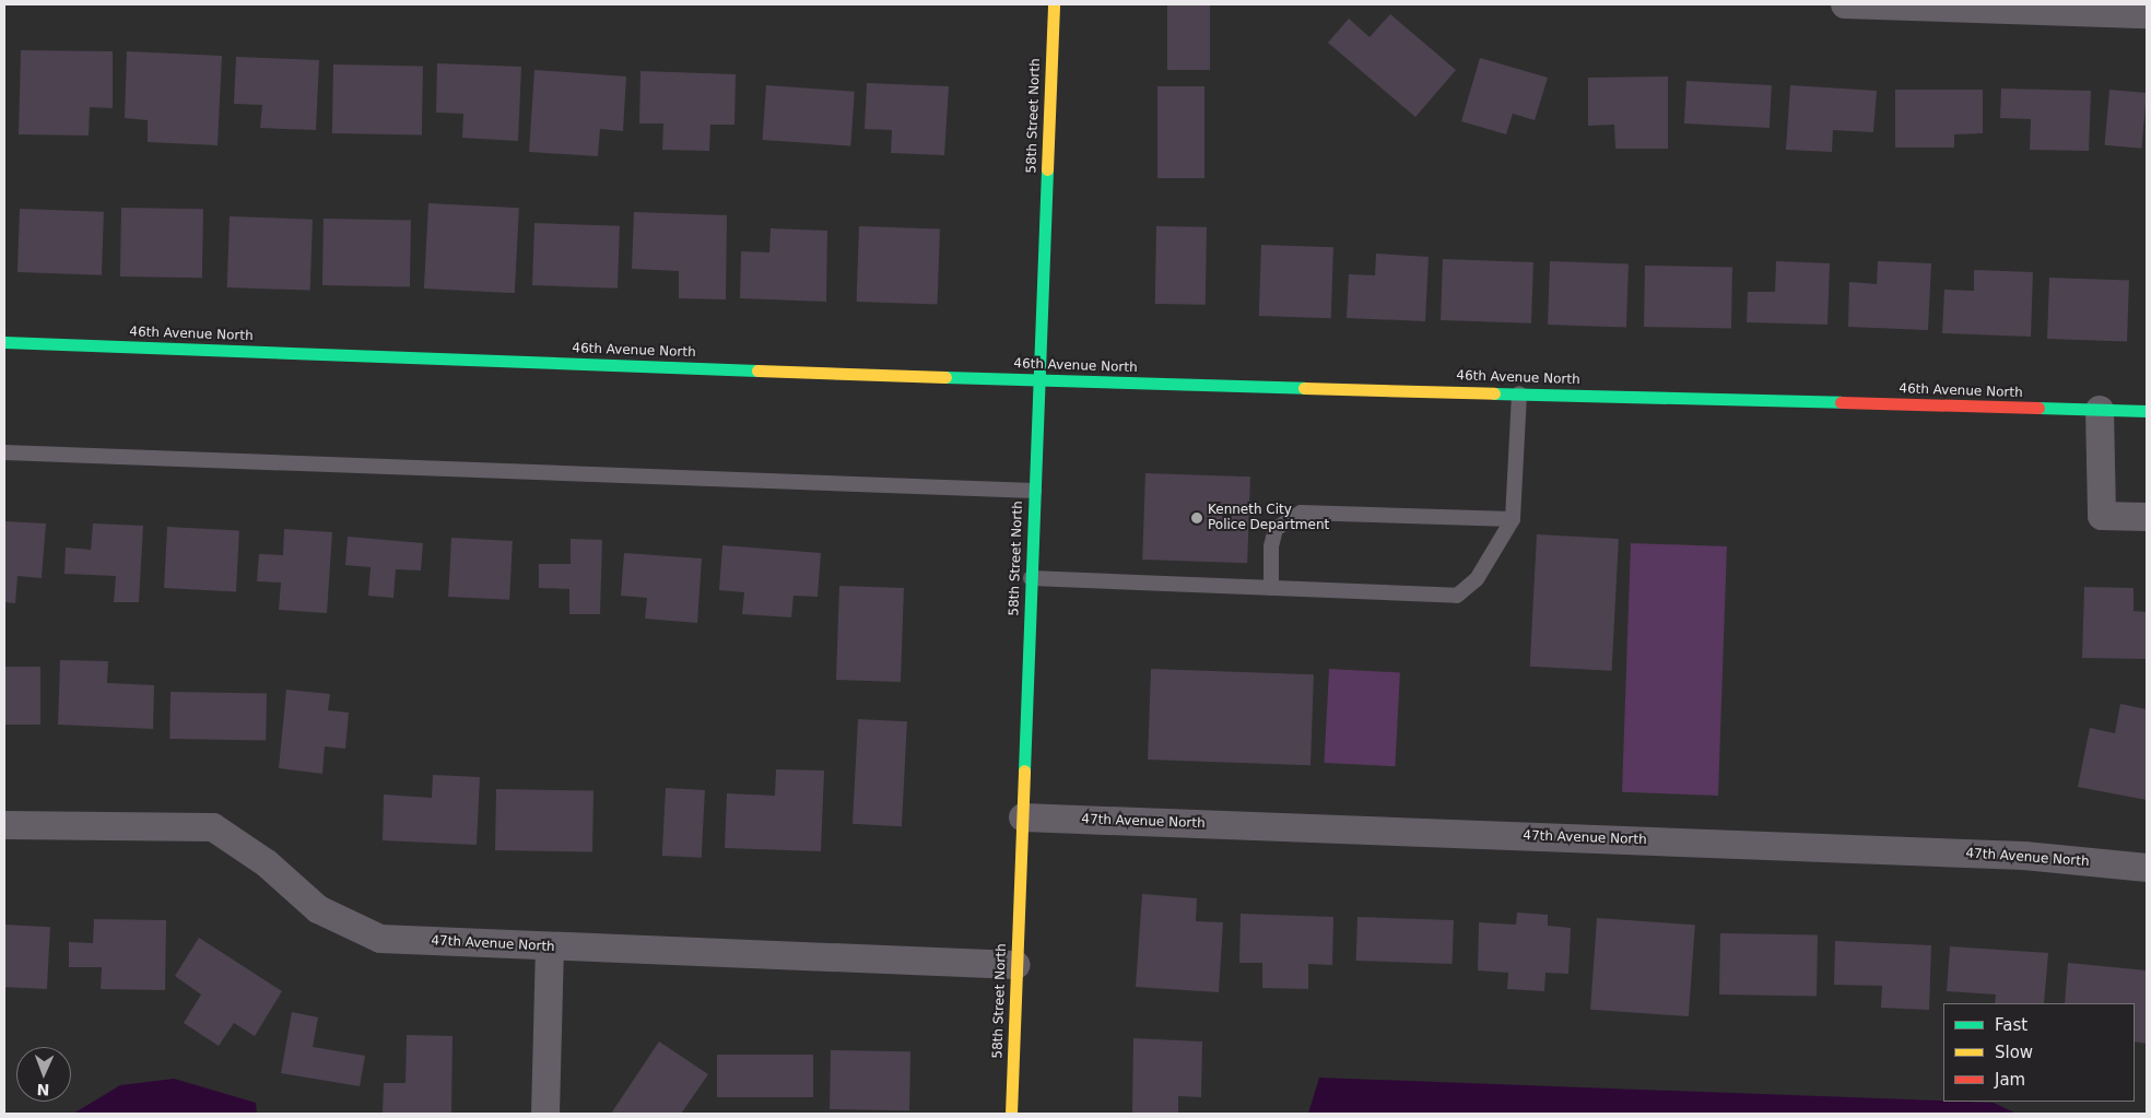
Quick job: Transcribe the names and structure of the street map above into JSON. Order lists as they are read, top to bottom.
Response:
{
  "streets": {
    "street": ["58th Street North", "46th Avenue North", "47th Avenue North"]
  },
  "crossings": [
    ["58th Street North", "46th Avenue North"],
    ["58th Street North", "47th Avenue North"]
  ],
  "places": ["Kenneth City Police Department"],
  "legend": ["Fast", "Slow", "Jam"],
  "north": "bottom"
}
